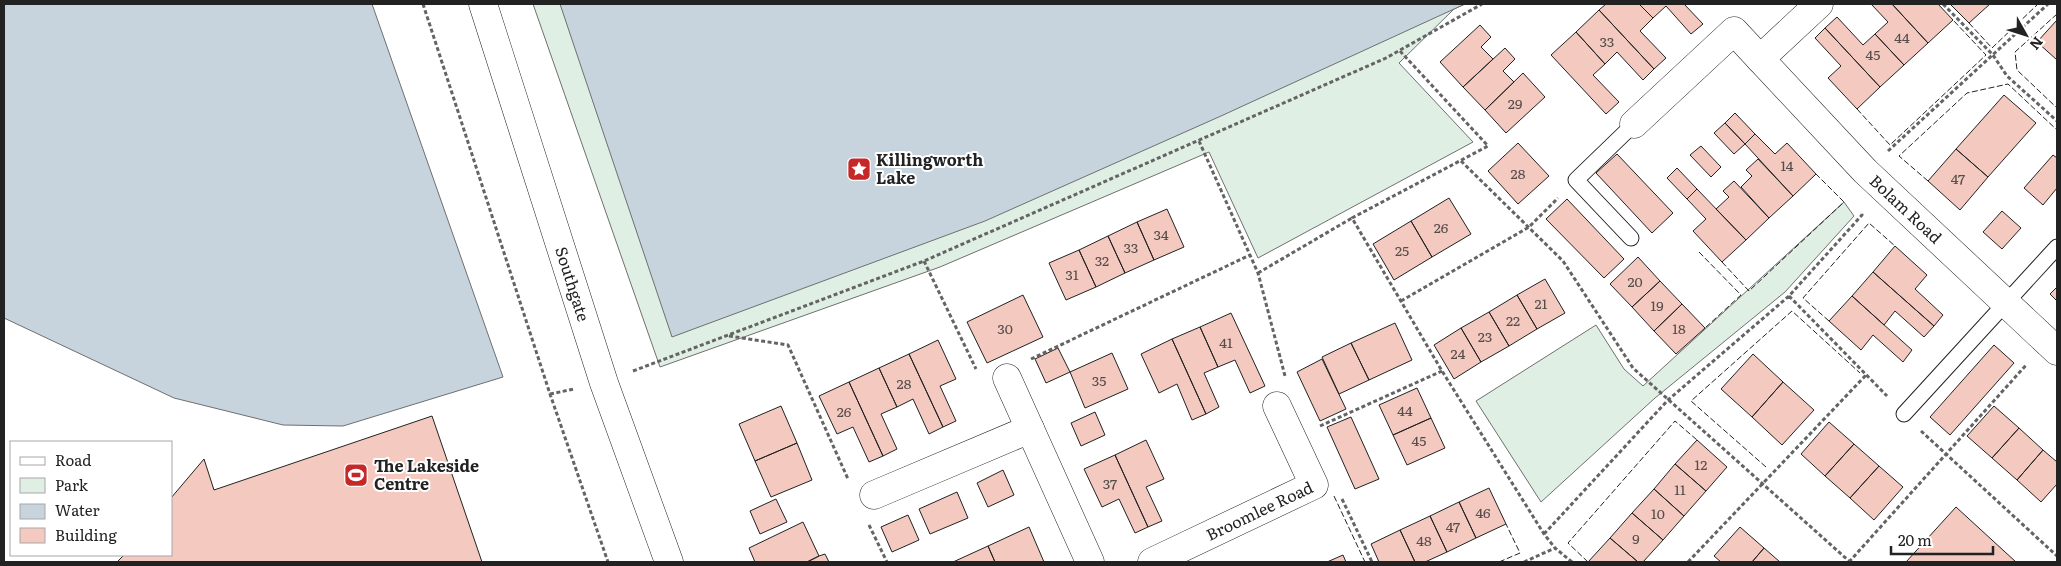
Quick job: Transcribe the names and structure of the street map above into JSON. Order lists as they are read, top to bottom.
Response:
{
  "streets": {
    "street": ["Bolam Road", "Southgate", "Broomlee Road"]
  },
  "places": {
    "place": ["Killingworth Lake"],
    "sports": ["The Lakeside Centre"]
  },
  "house_numbers": [
    "44",
    "33",
    "45",
    "29",
    "14",
    "28",
    "47",
    "26",
    "34",
    "33",
    "25",
    "32",
    "31",
    "20",
    "21",
    "19",
    "22",
    "30",
    "18",
    "23",
    "41",
    "24",
    "35",
    "28",
    "44",
    "26",
    "45",
    "12",
    "37",
    "11",
    "46",
    "10",
    "47",
    "9",
    "48"
  ],
  "legend": [
    "Road",
    "Park",
    "Water",
    "Building"
  ],
  "scale_bar": "20 m",
  "north": "bottom right"
}
